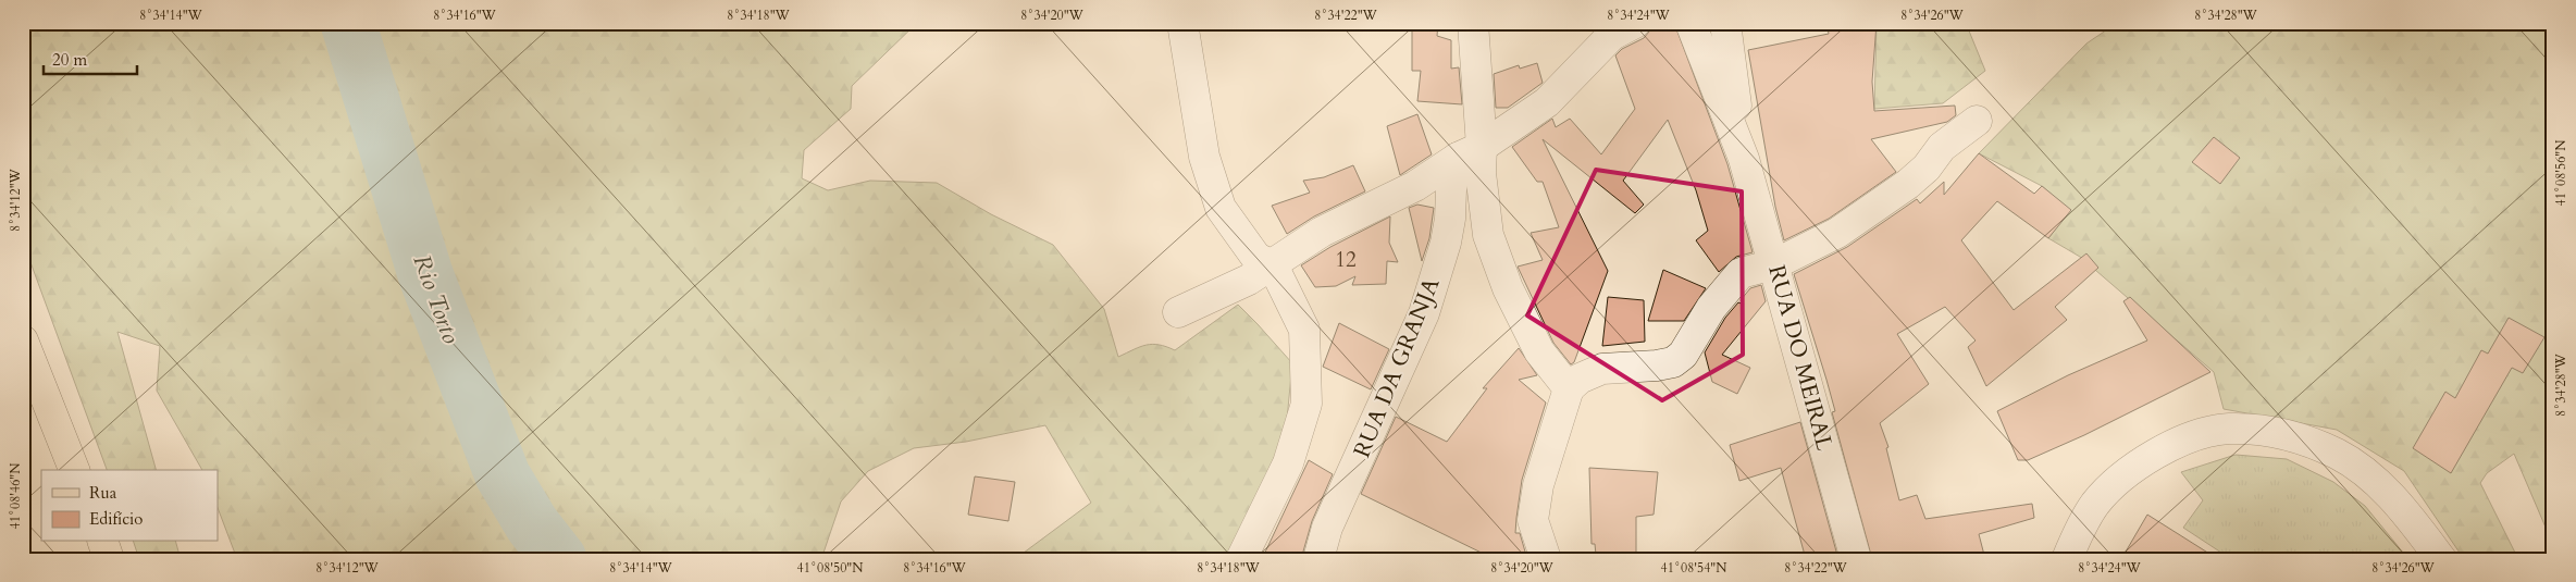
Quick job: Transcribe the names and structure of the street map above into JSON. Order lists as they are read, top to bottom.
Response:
{
  "streets": {
    "street": ["RUA DO MEIRAL", "RUA DA GRANJA"]
  },
  "water": ["Rio Torto"],
  "house_numbers": ["12"],
  "legend": ["Rua", "Edifício"],
  "scale_bar": "20 m",
  "coordinates": [
    "8°34'14\"W",
    "8°34'16\"W",
    "8°34'18\"W",
    "8°34'20\"W",
    "8°34'22\"W",
    "8°34'24\"W",
    "8°34'26\"W",
    "8°34'28\"W",
    "41°08'56\"N",
    "8°34'12\"W",
    "41°08'46\"N",
    "41°08'50\"N",
    "41°08'54\"N"
  ]
}
